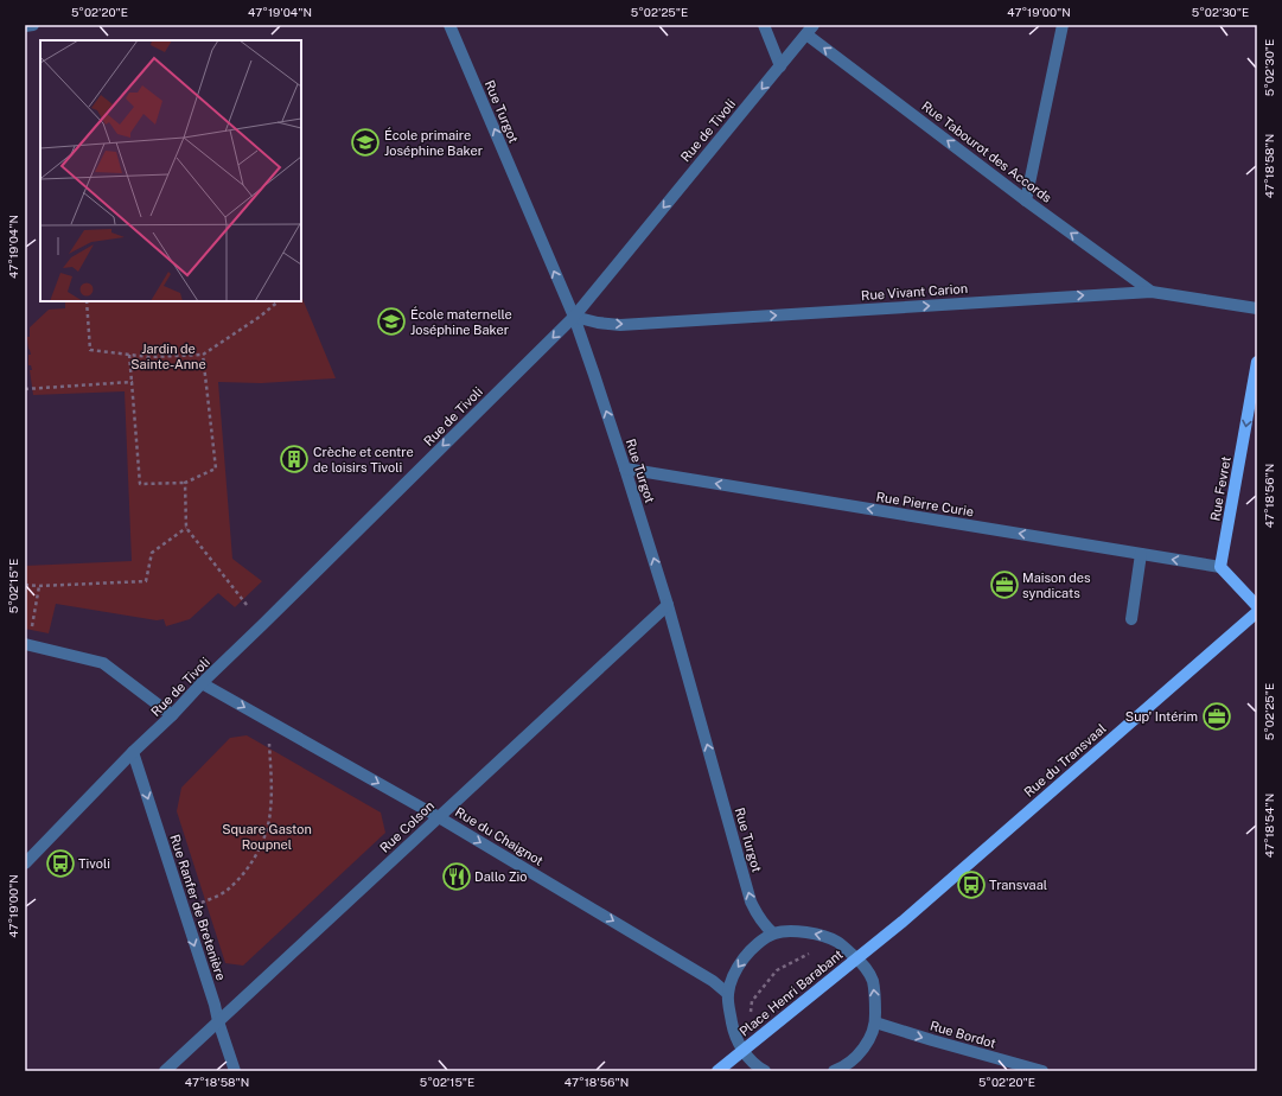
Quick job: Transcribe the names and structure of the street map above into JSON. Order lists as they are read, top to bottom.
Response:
{
  "streets": {
    "main road": ["Rue Fevret", "Rue du Transvaal", "Place Henri Barabant"],
    "street": [
      "Rue Turgot",
      "Rue de Tivoli",
      "Rue Tabourot des Accords",
      "Rue Vivant Carion",
      "Rue Pierre Curie",
      "Rue Colson",
      "Rue du Chaignot",
      "Rue Ranfer de Bretenière",
      "Rue Bordot"
    ]
  },
  "crossings": [
    ["Rue Turgot", "Rue de Tivoli"],
    ["Rue Turgot", "Rue Vivant Carion"],
    ["Rue Turgot", "Rue Pierre Curie"],
    ["Rue Turgot", "Rue Colson"],
    ["Rue Turgot", "Place Henri Barabant"],
    ["Rue de Tivoli", "Rue Tabourot des Accords"],
    ["Rue de Tivoli", "Rue Vivant Carion"],
    ["Rue de Tivoli", "Rue du Chaignot"],
    ["Rue de Tivoli", "Rue Ranfer de Bretenière"],
    ["Rue Tabourot des Accords", "Rue Vivant Carion"],
    ["Rue Fevret", "Rue Pierre Curie"],
    ["Rue du Transvaal", "Place Henri Barabant"],
    ["Rue Colson", "Rue du Chaignot"],
    ["Rue Colson", "Rue Ranfer de Bretenière"],
    ["Rue du Chaignot", "Place Henri Barabant"],
    ["Place Henri Barabant", "Rue Bordot"]
  ],
  "one_way": [
    "Rue Turgot",
    "Rue de Tivoli",
    "Rue Tabourot des Accords",
    "Rue Vivant Carion",
    "Rue Fevret",
    "Rue Pierre Curie",
    "Rue du Chaignot",
    "Rue Ranfer de Bretenière",
    "Rue Bordot"
  ],
  "parks": ["Jardin de Sainte-Anne", "Square Gaston Roupnel"],
  "places": {
    "school or university": ["École primaire Joséphine Baker", "École maternelle Joséphine Baker"],
    "building": ["Crèche et centre de loisirs Tivoli"],
    "office": ["Maison des syndicats", "Sup' Intérim"],
    "bus stop": ["Tivoli", "Transvaal"],
    "restaurant": ["Dallo Zio"]
  },
  "coordinates": [
    "5°02'20\"E",
    "47°19'04\"N",
    "5°02'25\"E",
    "47°19'00\"N",
    "5°02'30\"E",
    "47°18'58\"N",
    "47°18'56\"N",
    "5°02'15\"E",
    "47°18'54\"N"
  ]
}
